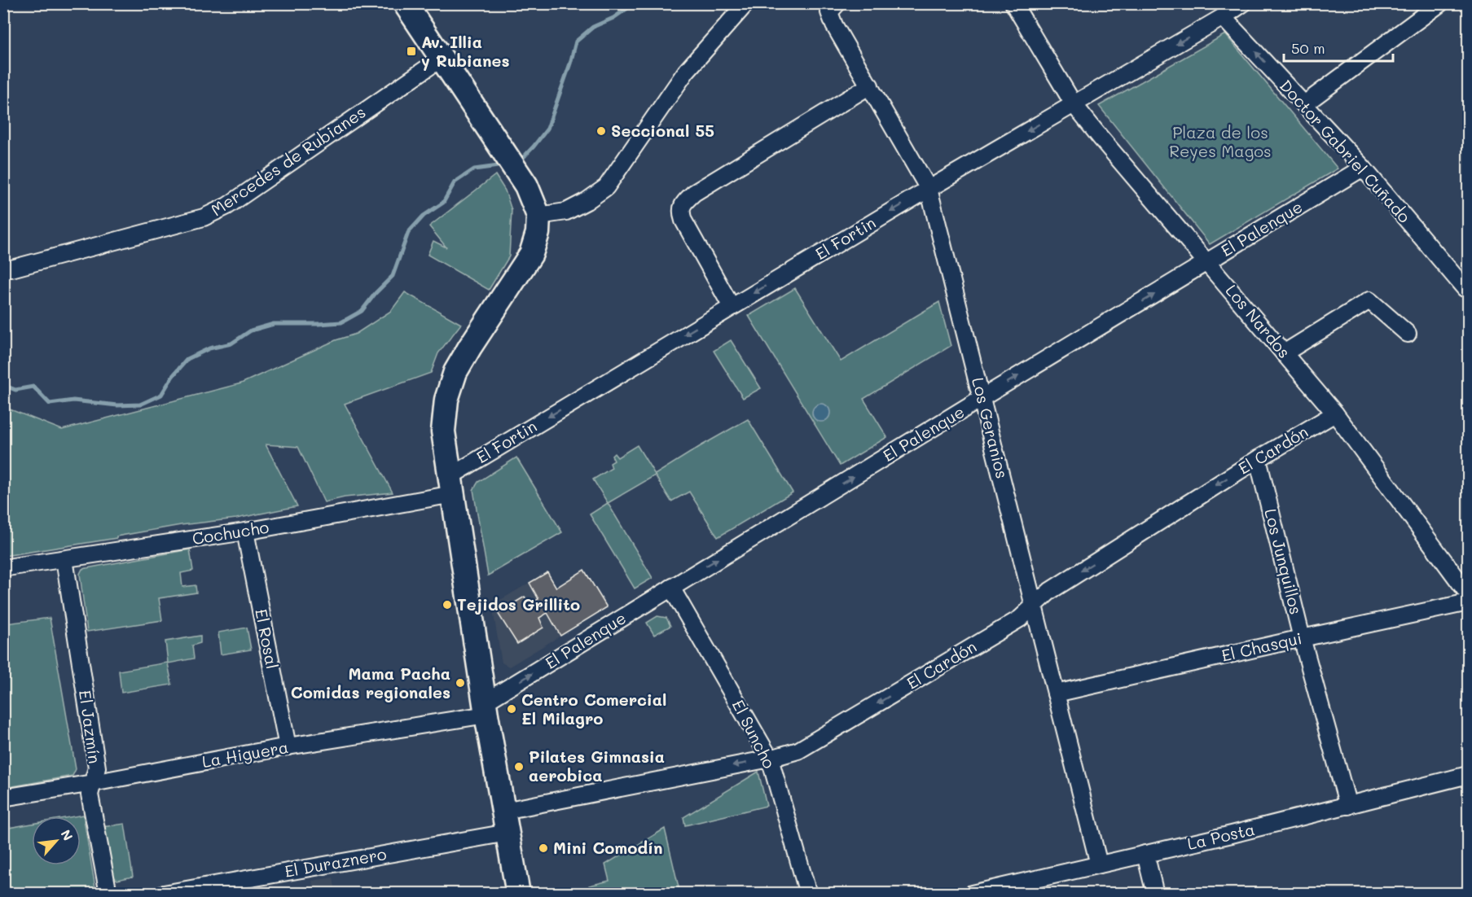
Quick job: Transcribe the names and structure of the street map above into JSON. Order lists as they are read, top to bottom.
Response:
{
  "streets": {
    "street": [
      "Doctor Gabriel Cuñado",
      "Mercedes de Rubianes",
      "El Palenque",
      "El Fortin",
      "Los Nardos",
      "Los Geranios",
      "El Cardón",
      "Cochucho",
      "Los Junquillos",
      "El Rosal",
      "El Chasqui",
      "El Jazmín",
      "El Suncho",
      "La Higuera",
      "La Posta",
      "El Duraznero"
    ]
  },
  "crossings": [
    ["Doctor Gabriel Cuñado", "El Palenque"],
    ["Doctor Gabriel Cuñado", "El Fortin"],
    ["El Palenque", "Los Nardos"],
    ["El Palenque", "Los Geranios"],
    ["El Palenque", "El Suncho"],
    ["El Palenque", "La Higuera"],
    ["El Fortin", "Los Nardos"],
    ["El Fortin", "Los Geranios"],
    ["El Fortin", "Cochucho"],
    ["Los Nardos", "El Cardón"],
    ["Los Geranios", "El Cardón"],
    ["Los Geranios", "El Chasqui"],
    ["Los Geranios", "La Posta"],
    ["El Cardón", "Los Junquillos"],
    ["El Cardón", "El Suncho"],
    ["El Cardón", "El Duraznero"],
    ["Cochucho", "El Rosal"],
    ["Cochucho", "El Jazmín"],
    ["Los Junquillos", "El Chasqui"],
    ["Los Junquillos", "La Posta"],
    ["El Rosal", "La Higuera"],
    ["El Jazmín", "La Higuera"]
  ],
  "one_way": ["El Palenque", "El Fortin", "El Cardón"],
  "parks": ["Plaza de los Reyes Magos"],
  "places": {
    "transit": ["Av. Illia y Rubianes"],
    "other": [
      "Seccional 55",
      "Tejidos Grillito",
      "Mama Pacha Comidas regionales",
      "Centro Comercial El Milagro",
      "Pilates Gimnasia aerobica",
      "Mini Comodín"
    ]
  },
  "scale_bar": "50 m",
  "north": "top right"
}
